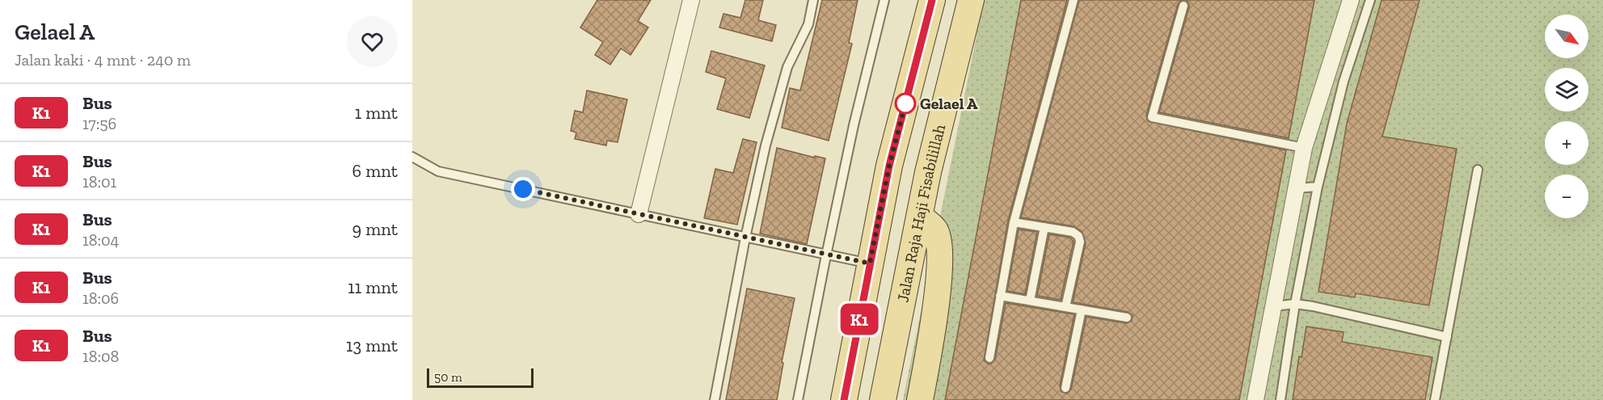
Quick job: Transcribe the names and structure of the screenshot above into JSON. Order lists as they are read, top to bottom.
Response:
{
  "streets": {
    "main road": ["Jalan Raja Haji Fisabilillah"]
  },
  "places": ["Gelael A"],
  "lines": ["bus line K1"],
  "scale_bar": "50 m",
  "north": "bottom right",
  "page": {
    "heading": ["Gelael A", "Jalan kaki · 4 mnt · 240 m"],
    "on_map": "K1",
    "map_buttons": ["+", "−"],
    "list": [
      {
        "mark": "K1",
        "name": "Bus",
        "note": "17:56",
        "value": "1 mnt"
      },
      {
        "mark": "K1",
        "name": "Bus",
        "note": "18:01",
        "value": "6 mnt"
      },
      {
        "mark": "K1",
        "name": "Bus",
        "note": "18:04",
        "value": "9 mnt"
      },
      {
        "mark": "K1",
        "name": "Bus",
        "note": "18:06",
        "value": "11 mnt"
      },
      {
        "mark": "K1",
        "name": "Bus",
        "note": "18:08",
        "value": "13 mnt"
      }
    ],
    "scale": "50 m"
  }
}
